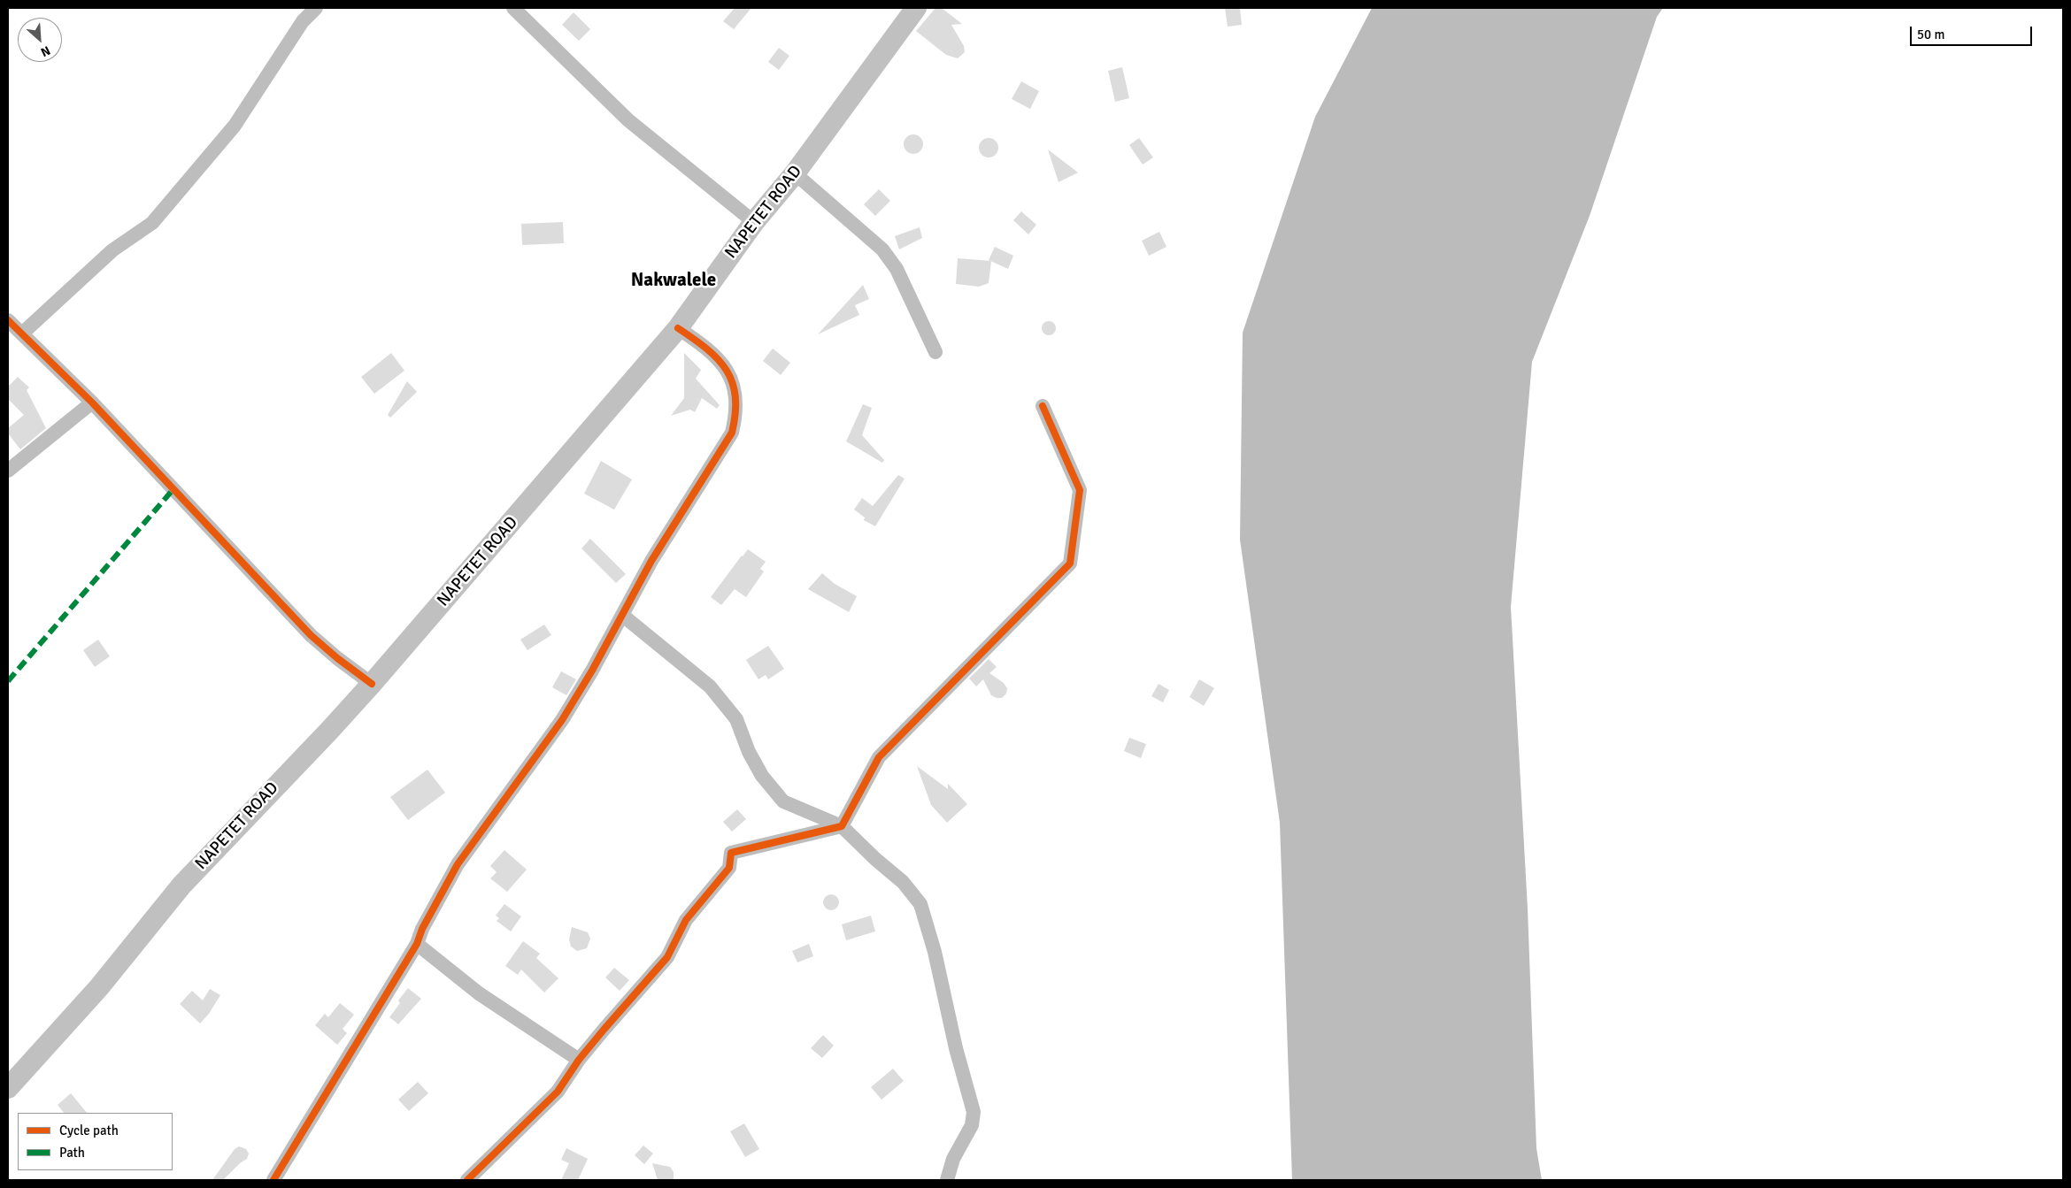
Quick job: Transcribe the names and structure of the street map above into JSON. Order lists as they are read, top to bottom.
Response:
{
  "streets": {
    "main road": ["NAPETET ROAD"]
  },
  "districts": ["Nakwalele"],
  "legend": ["Cycle path", "Path"],
  "scale_bar": "50 m",
  "north": "bottom right"
}
